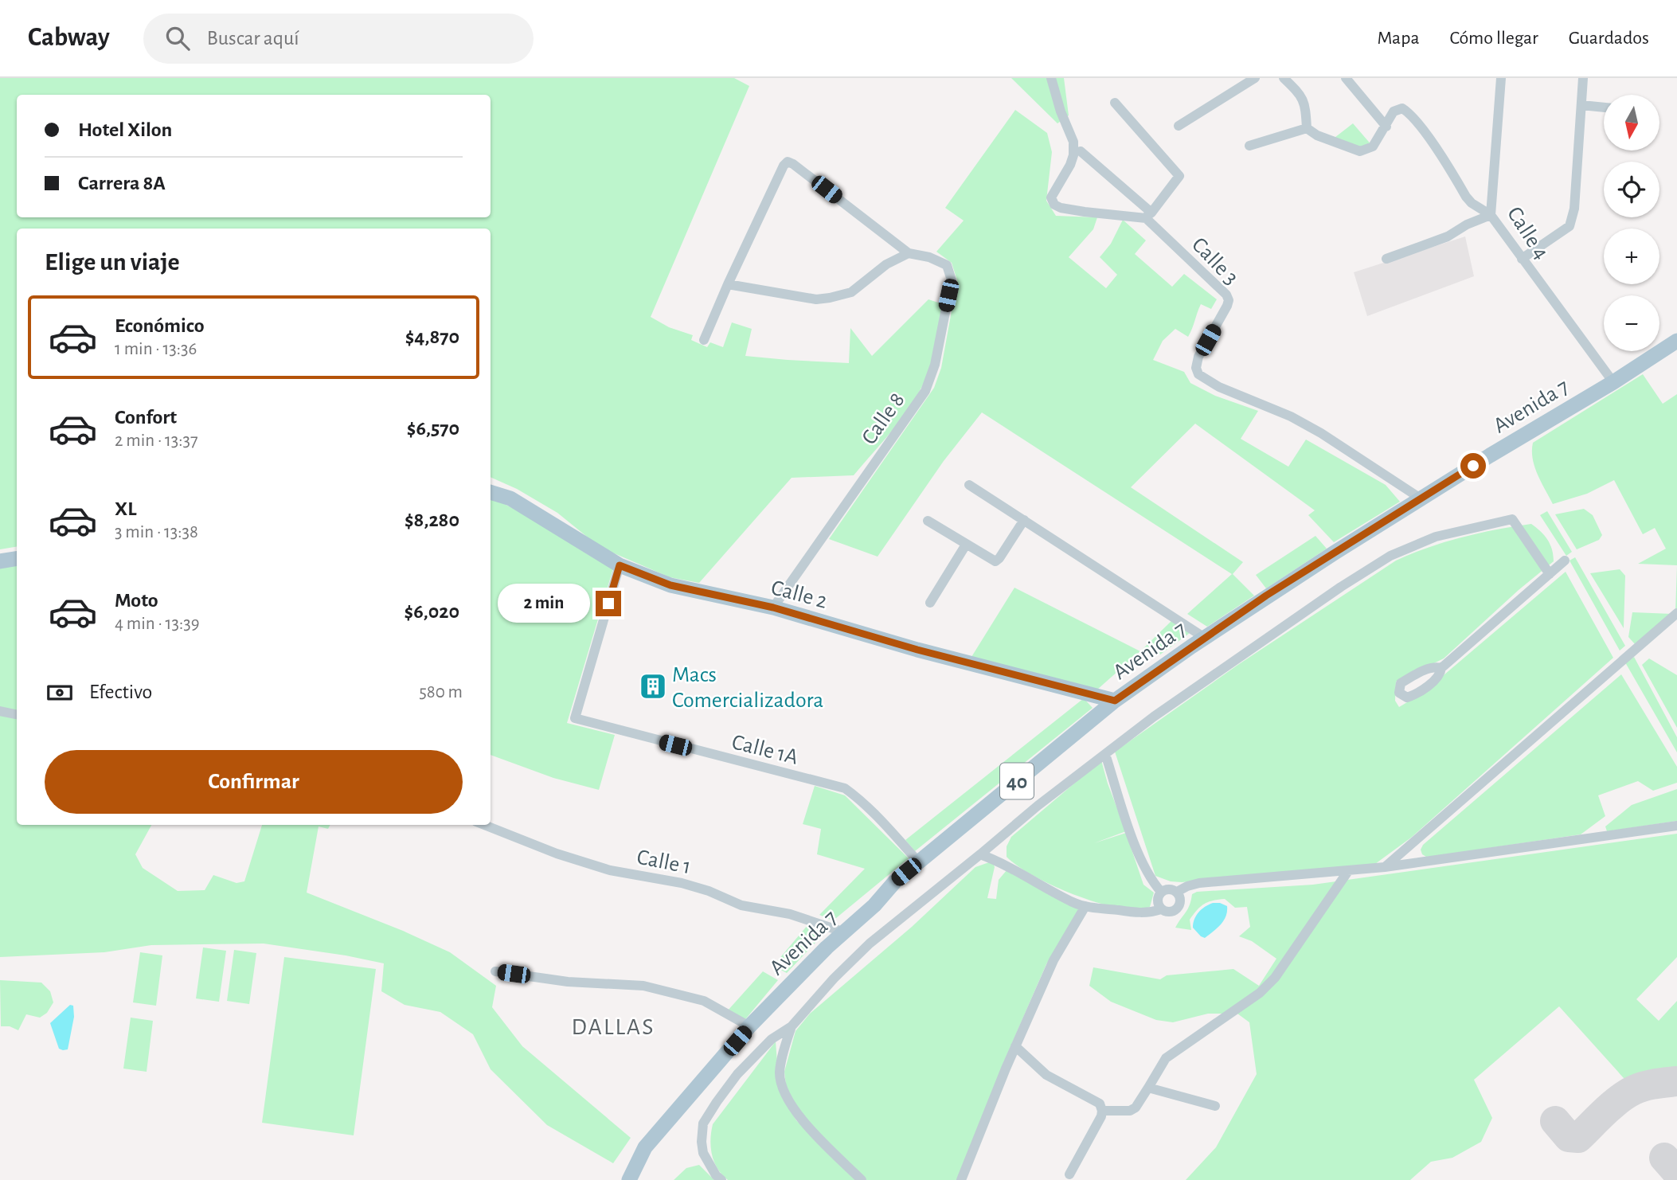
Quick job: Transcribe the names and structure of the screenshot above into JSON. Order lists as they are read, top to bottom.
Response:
{
  "streets": {
    "main road": ["Avenida 7", "Calle 2", "40"],
    "street": [
      "Calle 4",
      "Calle 3",
      "Calle 8",
      "Calle 1A",
      "Calle 1"
    ]
  },
  "crossings": [
    ["Calle 4", "Avenida 7"],
    ["Calle 3", "Avenida 7"],
    ["Avenida 7", "Calle 2"],
    ["Avenida 7", "Calle 1A"],
    ["Avenida 7", "Calle 1"],
    ["Calle 8", "Calle 2"],
    ["Calle 2", "Calle 1A"]
  ],
  "districts": ["DALLAS"],
  "places": {
    "building": ["Macs Comercializadora"]
  },
  "north": "bottom",
  "page": {
    "header": "Cabway",
    "search": "Buscar aquí",
    "nav": ["Mapa", "Cómo llegar", "Guardados"],
    "map_buttons": ["+", "−"],
    "banner": ["Hotel Xilon", "Carrera 8A"],
    "heading": "Elige un viaje",
    "list": [
      {
        "name": "Económico",
        "note": "1 min · 13:36",
        "value": "$4,870"
      },
      {
        "name": "Confort",
        "note": "2 min · 13:37",
        "value": "$6,570"
      },
      {
        "name": "XL",
        "note": "3 min · 13:38",
        "value": "$8,280"
      },
      {
        "name": "Moto",
        "note": "4 min · 13:39",
        "value": "$6,020"
      }
    ],
    "bubble": "2 min",
    "pay": ["Efectivo", "580 m"],
    "buttons": "Confirmar"
  }
}
